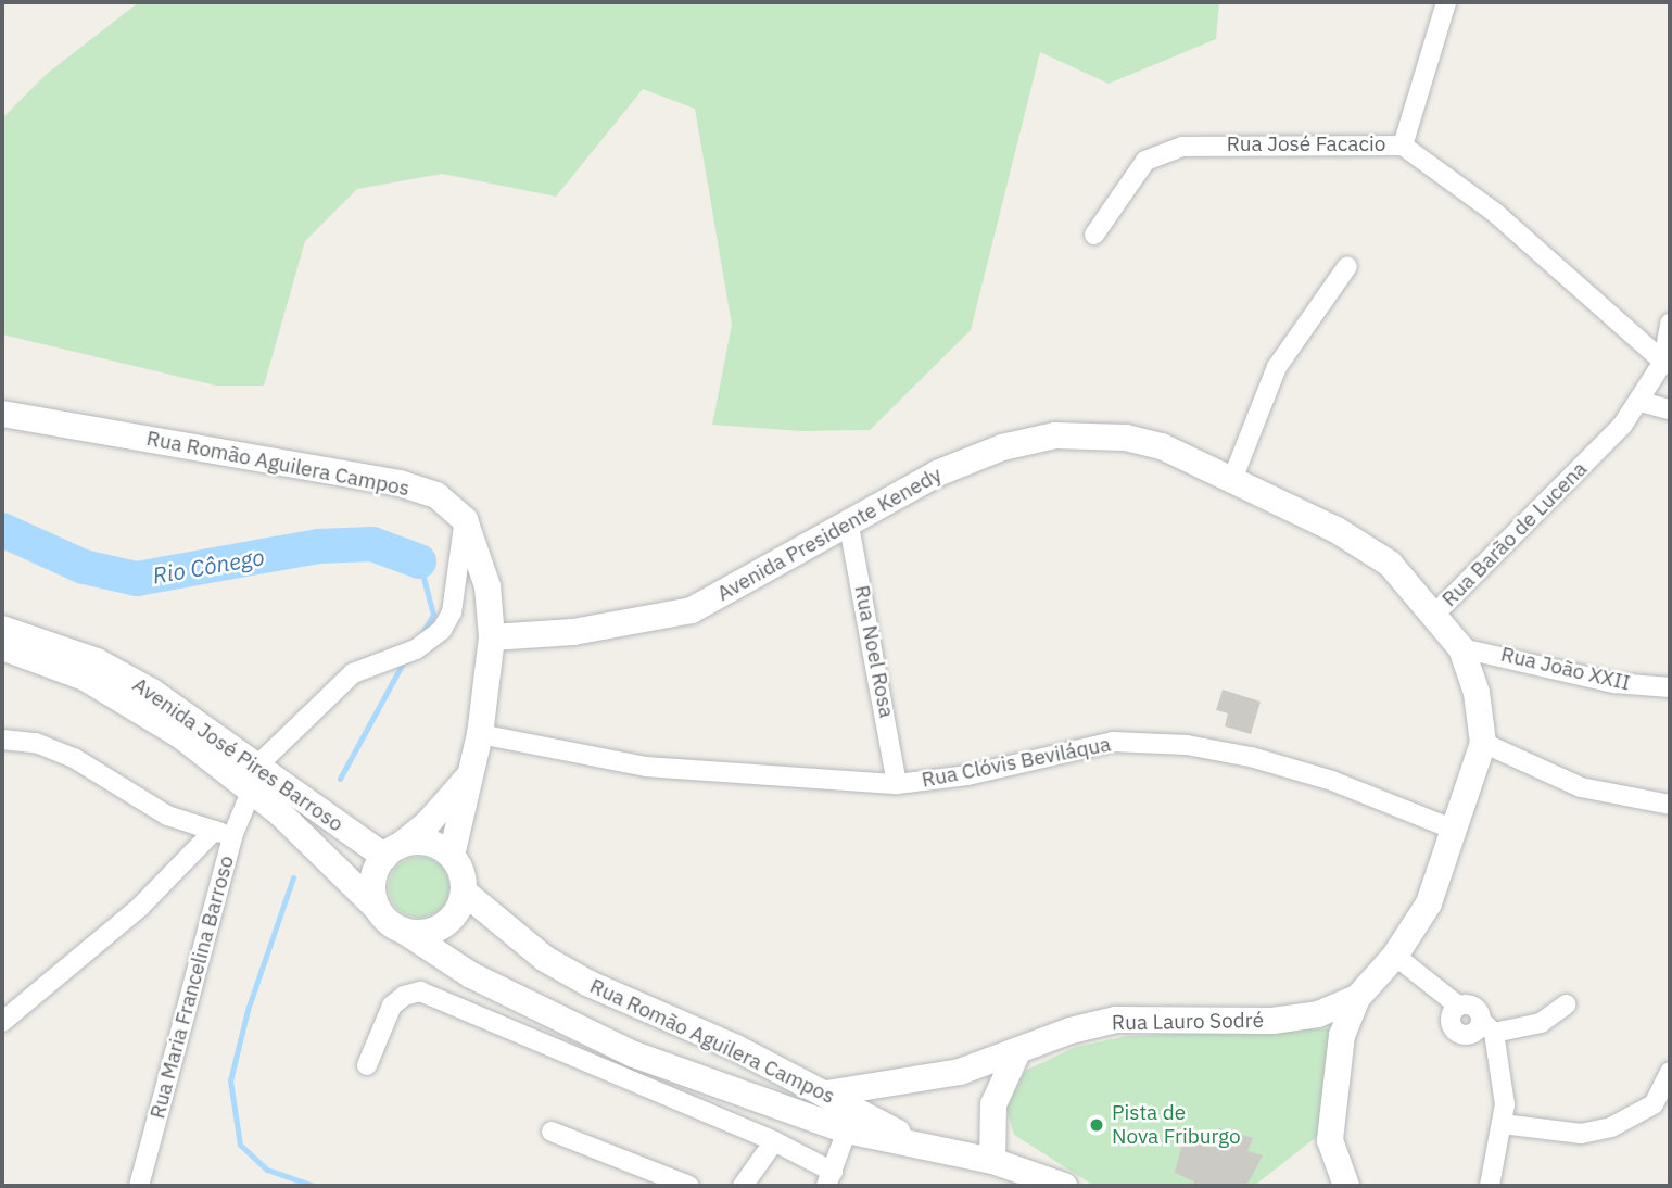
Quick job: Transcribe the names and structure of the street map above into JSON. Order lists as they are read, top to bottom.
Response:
{
  "streets": {
    "street": [
      "Rua José Facacio",
      "Rua Romão Aguilera Campos",
      "Avenida Presidente Kenedy",
      "Rua Barão de Lucena",
      "Rua Noel Rosa",
      "Rua João XXII",
      "Avenida José Pires Barroso",
      "Rua Clóvis Beviláqua",
      "Rua Maria Francelina Barroso",
      "Rua Lauro Sodré"
    ]
  },
  "crossings": [
    ["Rua José Facacio", "Rua Barão de Lucena"],
    ["Rua Romão Aguilera Campos", "Avenida José Pires Barroso"],
    ["Rua Romão Aguilera Campos", "Rua Lauro Sodré"],
    ["Avenida Presidente Kenedy", "Rua Barão de Lucena"],
    ["Avenida Presidente Kenedy", "Rua Noel Rosa"],
    ["Rua Barão de Lucena", "Rua João XXII"],
    ["Rua Barão de Lucena", "Rua Clóvis Beviláqua"],
    ["Rua Barão de Lucena", "Rua Lauro Sodré"],
    ["Rua Noel Rosa", "Rua Clóvis Beviláqua"],
    ["Avenida José Pires Barroso", "Rua Maria Francelina Barroso"]
  ],
  "water": ["Rio Cônego"],
  "places": ["Pista de Nova Friburgo"]
}
